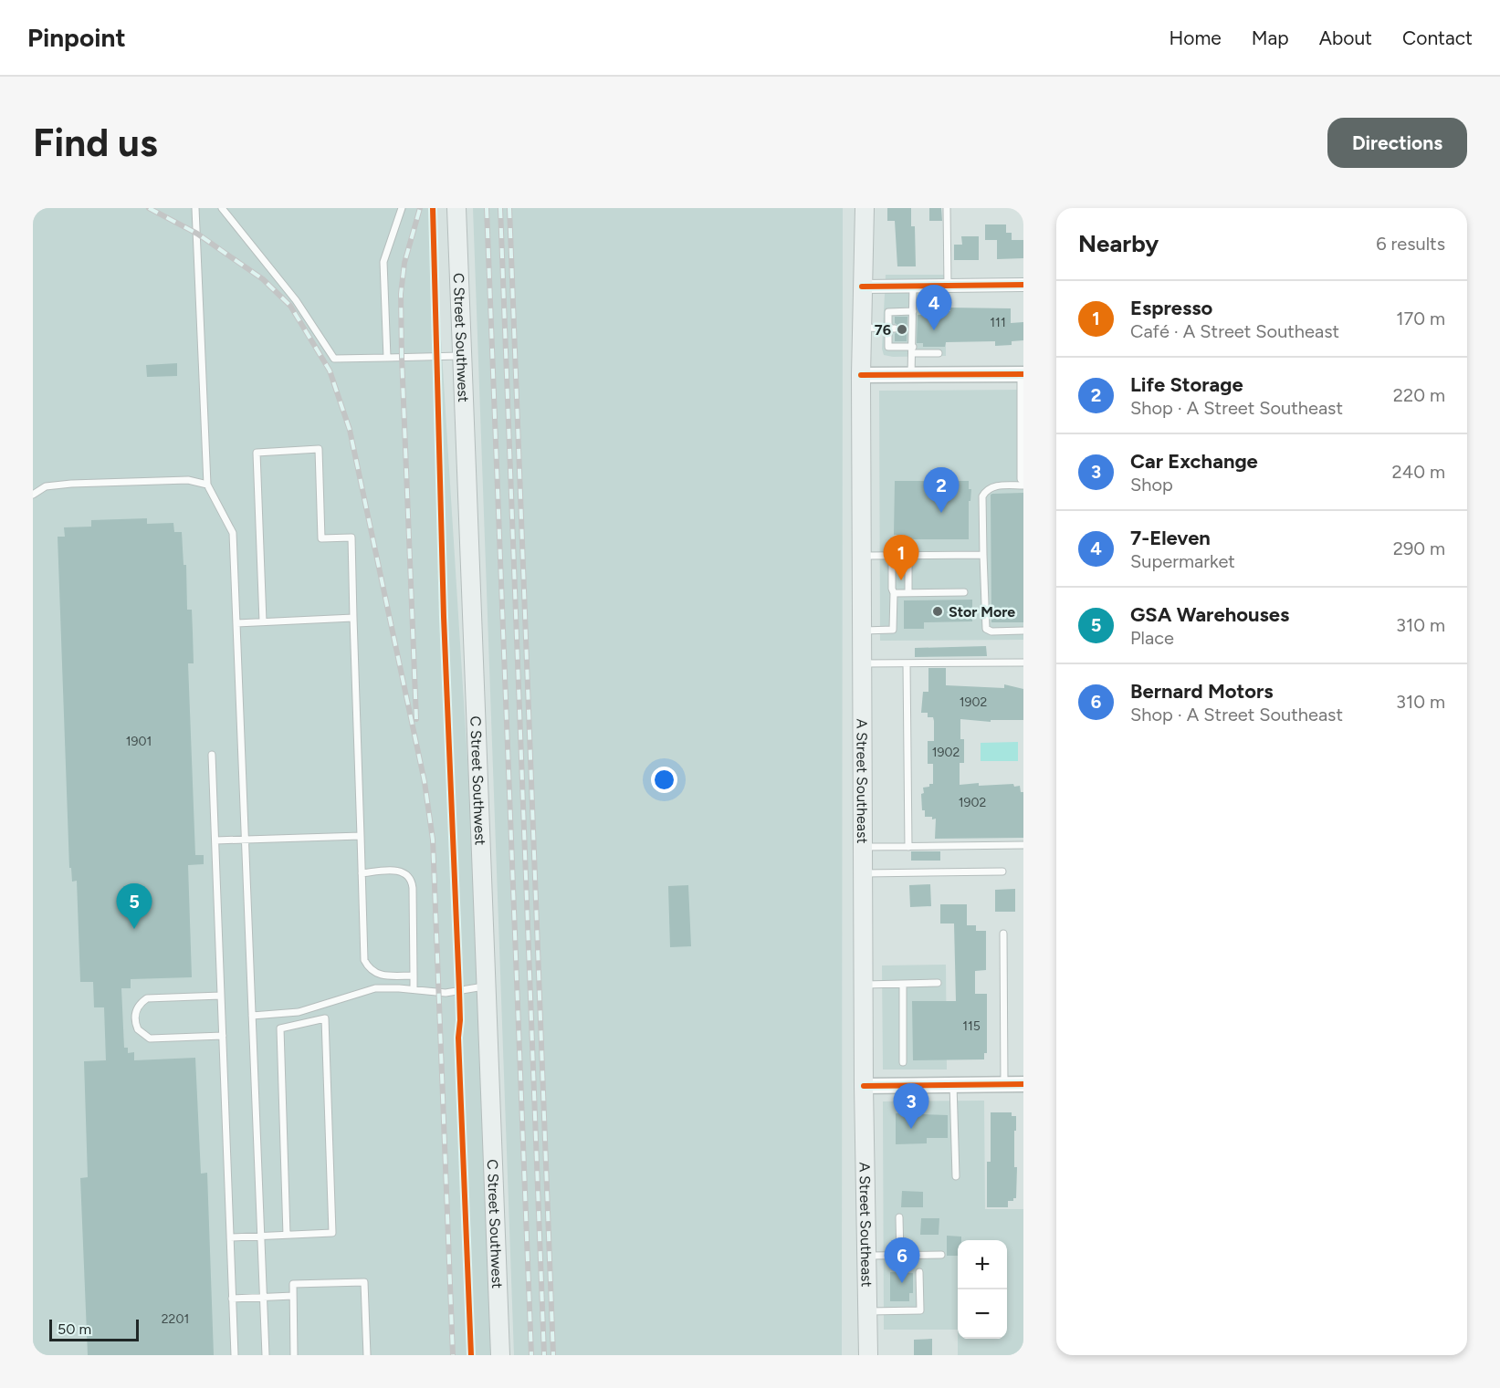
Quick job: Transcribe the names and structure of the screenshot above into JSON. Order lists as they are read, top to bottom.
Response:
{
  "streets": {
    "main road": ["C Street Southwest", "A Street Southeast"]
  },
  "places": ["76", "Stor More"],
  "house_numbers": [
    "111",
    "1902",
    "1901",
    "1902",
    "1902",
    "115",
    "2201"
  ],
  "scale_bar": "50 m",
  "page": {
    "header": "Pinpoint",
    "nav": [
      "Home",
      "Map",
      "About",
      "Contact"
    ],
    "buttons": "Directions",
    "title": "Find us",
    "heading": ["Nearby", "6 results"],
    "list": [
      {
        "mark": "1",
        "name": "Espresso",
        "note": "Café · A Street Southeast",
        "value": "170 m"
      },
      {
        "mark": "2",
        "name": "Life Storage",
        "note": "Shop · A Street Southeast",
        "value": "220 m"
      },
      {
        "mark": "3",
        "name": "Car Exchange",
        "note": "Shop",
        "value": "240 m"
      },
      {
        "mark": "4",
        "name": "7-Eleven",
        "note": "Supermarket",
        "value": "290 m"
      },
      {
        "mark": "5",
        "name": "GSA Warehouses",
        "note": "Place",
        "value": "310 m"
      },
      {
        "mark": "6",
        "name": "Bernard Motors",
        "note": "Shop · A Street Southeast",
        "value": "310 m"
      }
    ],
    "pins": [
      "4",
      "2",
      "1",
      "5",
      "3",
      "6"
    ],
    "map_buttons": ["+", "−"],
    "scale": "50 m"
  }
}
